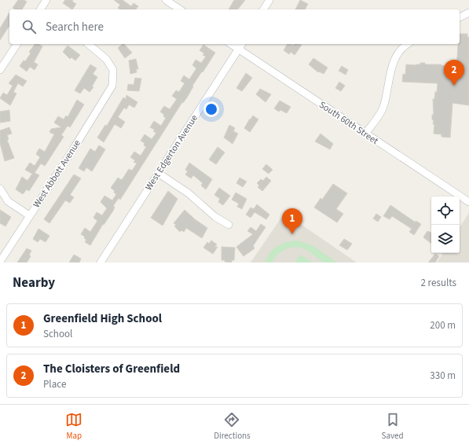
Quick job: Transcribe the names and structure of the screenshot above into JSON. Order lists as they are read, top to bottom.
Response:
{
  "streets": {
    "street": ["South 60th Street", "West Edgerton Avenue", "West Abbott Avenue"]
  },
  "crossings": [
    ["South 60th Street", "West Edgerton Avenue"]
  ],
  "page": {
    "search": "Search here",
    "pins": ["2", "1"],
    "heading": ["Nearby", "2 results"],
    "list": [
      {
        "mark": "1",
        "name": "Greenfield High School",
        "note": "School",
        "value": "200 m"
      },
      {
        "mark": "2",
        "name": "The Cloisters of Greenfield",
        "note": "Place",
        "value": "330 m"
      }
    ],
    "nav": ["Map", "Directions", "Saved"]
  }
}
